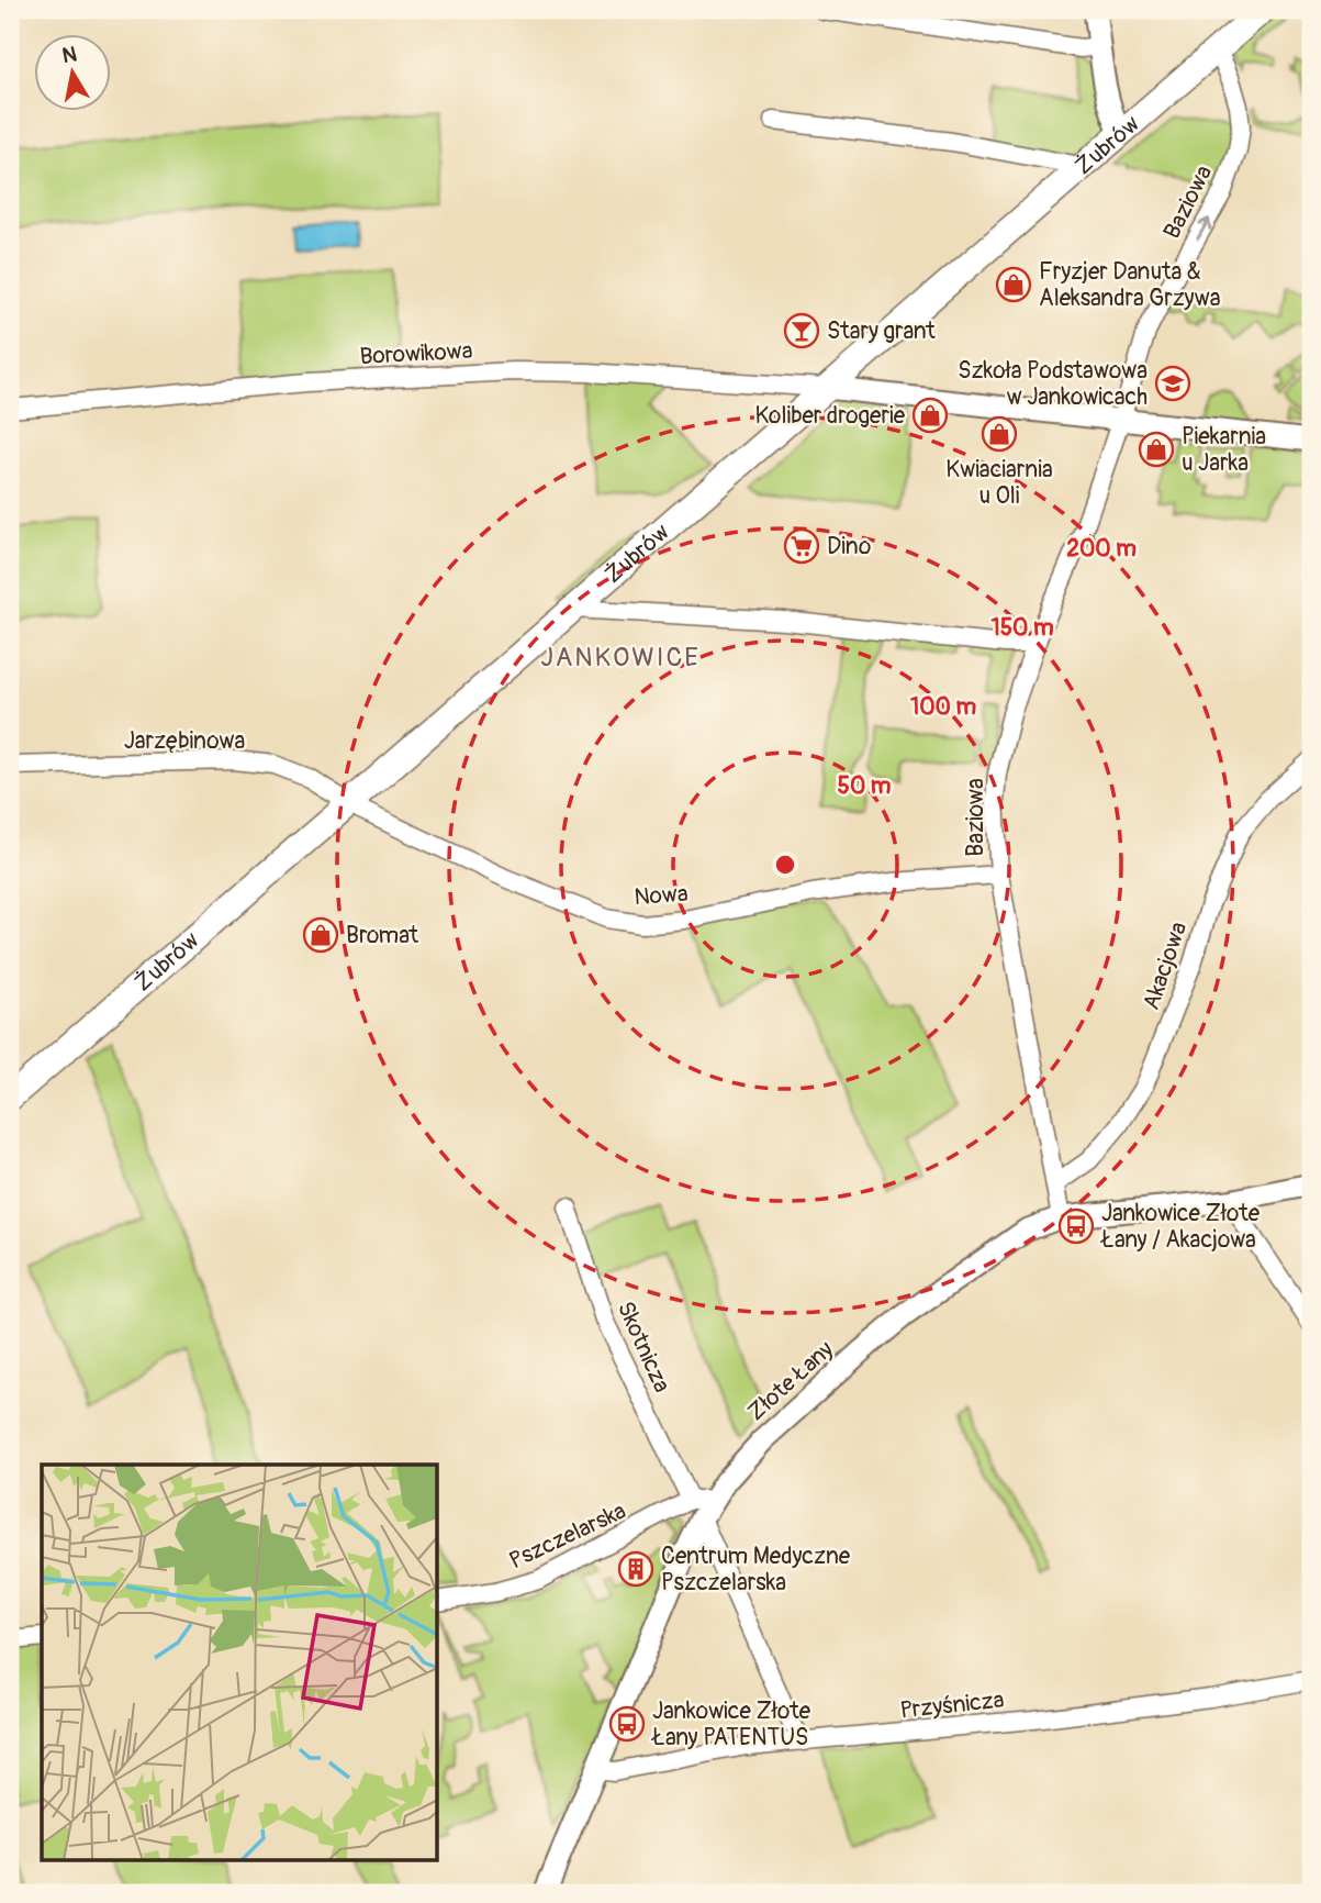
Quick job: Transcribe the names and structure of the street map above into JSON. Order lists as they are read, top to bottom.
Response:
{
  "streets": {
    "main road": ["Żubrów"],
    "street": [
      "Baziowa",
      "Borowikowa",
      "Jarzębinowa",
      "Nowa",
      "Akacjowa",
      "Skotnicza",
      "Złote Łany",
      "Pszczelarska",
      "Przyśnicza"
    ]
  },
  "crossings": [
    ["Żubrów", "Baziowa"],
    ["Żubrów", "Borowikowa"],
    ["Żubrów", "Jarzębinowa"],
    ["Żubrów", "Nowa"],
    ["Baziowa", "Nowa"],
    ["Baziowa", "Akacjowa"],
    ["Baziowa", "Złote Łany"],
    ["Jarzębinowa", "Nowa"],
    ["Skotnicza", "Złote Łany"],
    ["Skotnicza", "Pszczelarska"],
    ["Skotnicza", "Przyśnicza"],
    ["Złote Łany", "Pszczelarska"],
    ["Złote Łany", "Przyśnicza"]
  ],
  "districts": ["JANKOWICE"],
  "places": {
    "shop": [
      "Fryzjer Danuta & Aleksandra Grzywa",
      "Koliber drogerie",
      "Kwiaciarnia u Oli",
      "Piekarnia u Jarka",
      "Bromat"
    ],
    "bar": ["Stary grant"],
    "school or university": ["Szkoła Podstawowa w Jankowicach"],
    "supermarket": ["Dino"],
    "bus stop": ["Jankowice Złote Łany / Akacjowa", "Jankowice Złote Łany PATENTUS"],
    "building": ["Centrum Medyczne Pszczelarska"]
  },
  "north": "top",
  "rings": [
    "200 m",
    "150 m",
    "100 m",
    "50 m"
  ]
}
